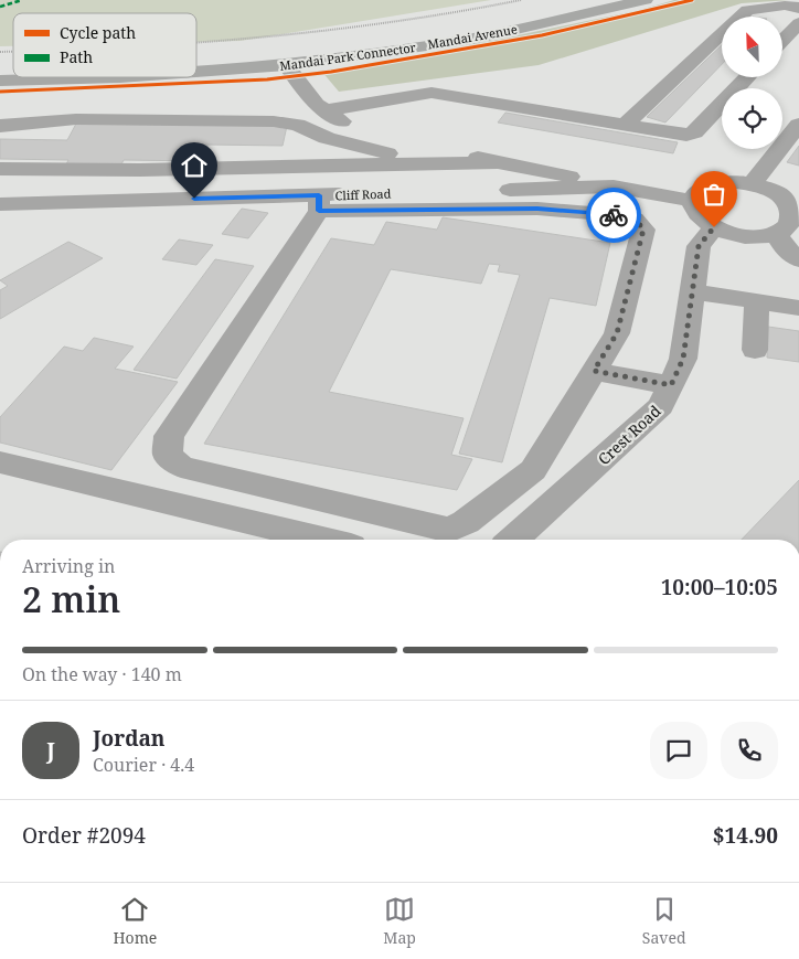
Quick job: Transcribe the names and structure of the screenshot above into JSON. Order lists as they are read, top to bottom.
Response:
{
  "streets": {
    "main road": ["Mandai Avenue"],
    "lane": ["Cliff Road", "Crest Road"],
    "cycle path": ["Mandai Park Connector"]
  },
  "legend": ["Cycle path", "Path"],
  "north": "top left",
  "page": {
    "heading": ["2 min", "Arriving in", "10:00–10:05"],
    "panel": [
      "Jordan",
      "Courier · 4.4",
      "Order #2094",
      "$14.90"
    ],
    "bar": "On the way · 140 m",
    "round": "J",
    "tabs": ["Home", "Map", "Saved"]
  }
}
